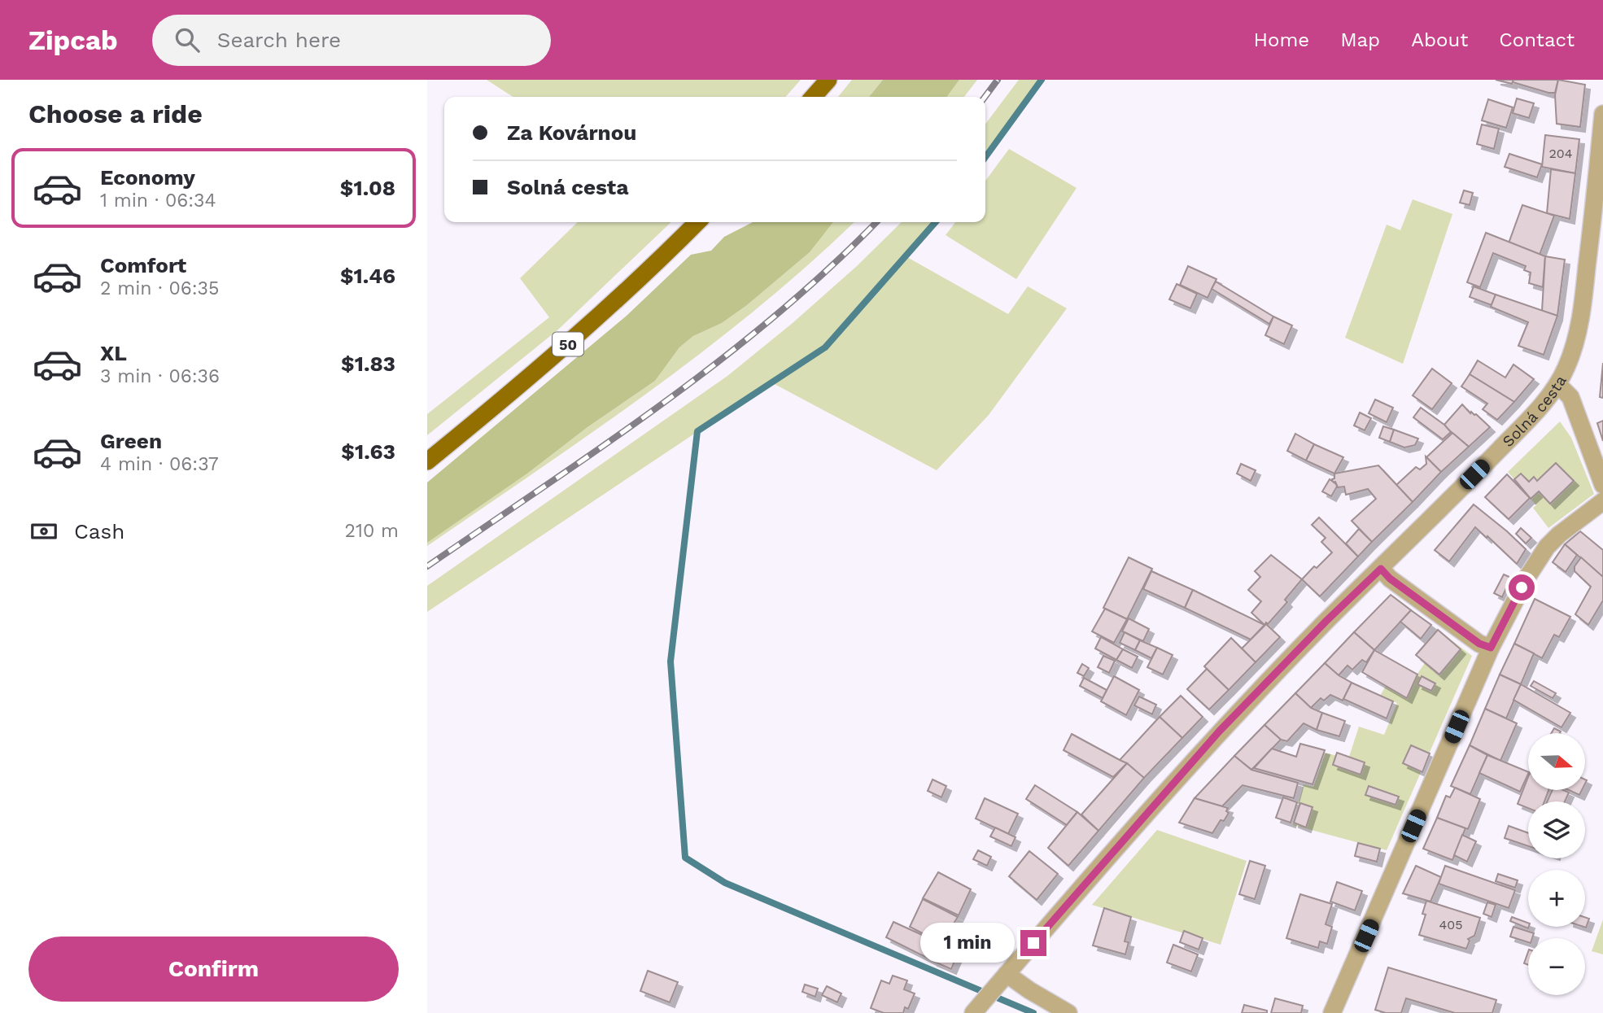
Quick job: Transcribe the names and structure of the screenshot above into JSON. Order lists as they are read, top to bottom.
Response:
{
  "streets": {
    "main road": ["50"],
    "street": ["Solná cesta"]
  },
  "house_numbers": ["204", "405"],
  "north": "right",
  "page": {
    "header": "Zipcab",
    "search": "Search here",
    "nav": [
      "Home",
      "Map",
      "About",
      "Contact"
    ],
    "heading": "Choose a ride",
    "banner": ["Za Kovárnou", "Solná cesta"],
    "list": [
      {
        "name": "Economy",
        "note": "1 min · 06:34",
        "value": "$1.08"
      },
      {
        "name": "Comfort",
        "note": "2 min · 06:35",
        "value": "$1.46"
      },
      {
        "name": "XL",
        "note": "3 min · 06:36",
        "value": "$1.83"
      },
      {
        "name": "Green",
        "note": "4 min · 06:37",
        "value": "$1.63"
      }
    ],
    "pay": ["Cash", "210 m"],
    "map_buttons": ["+", "−"],
    "bubble": "1 min",
    "buttons": "Confirm"
  }
}
